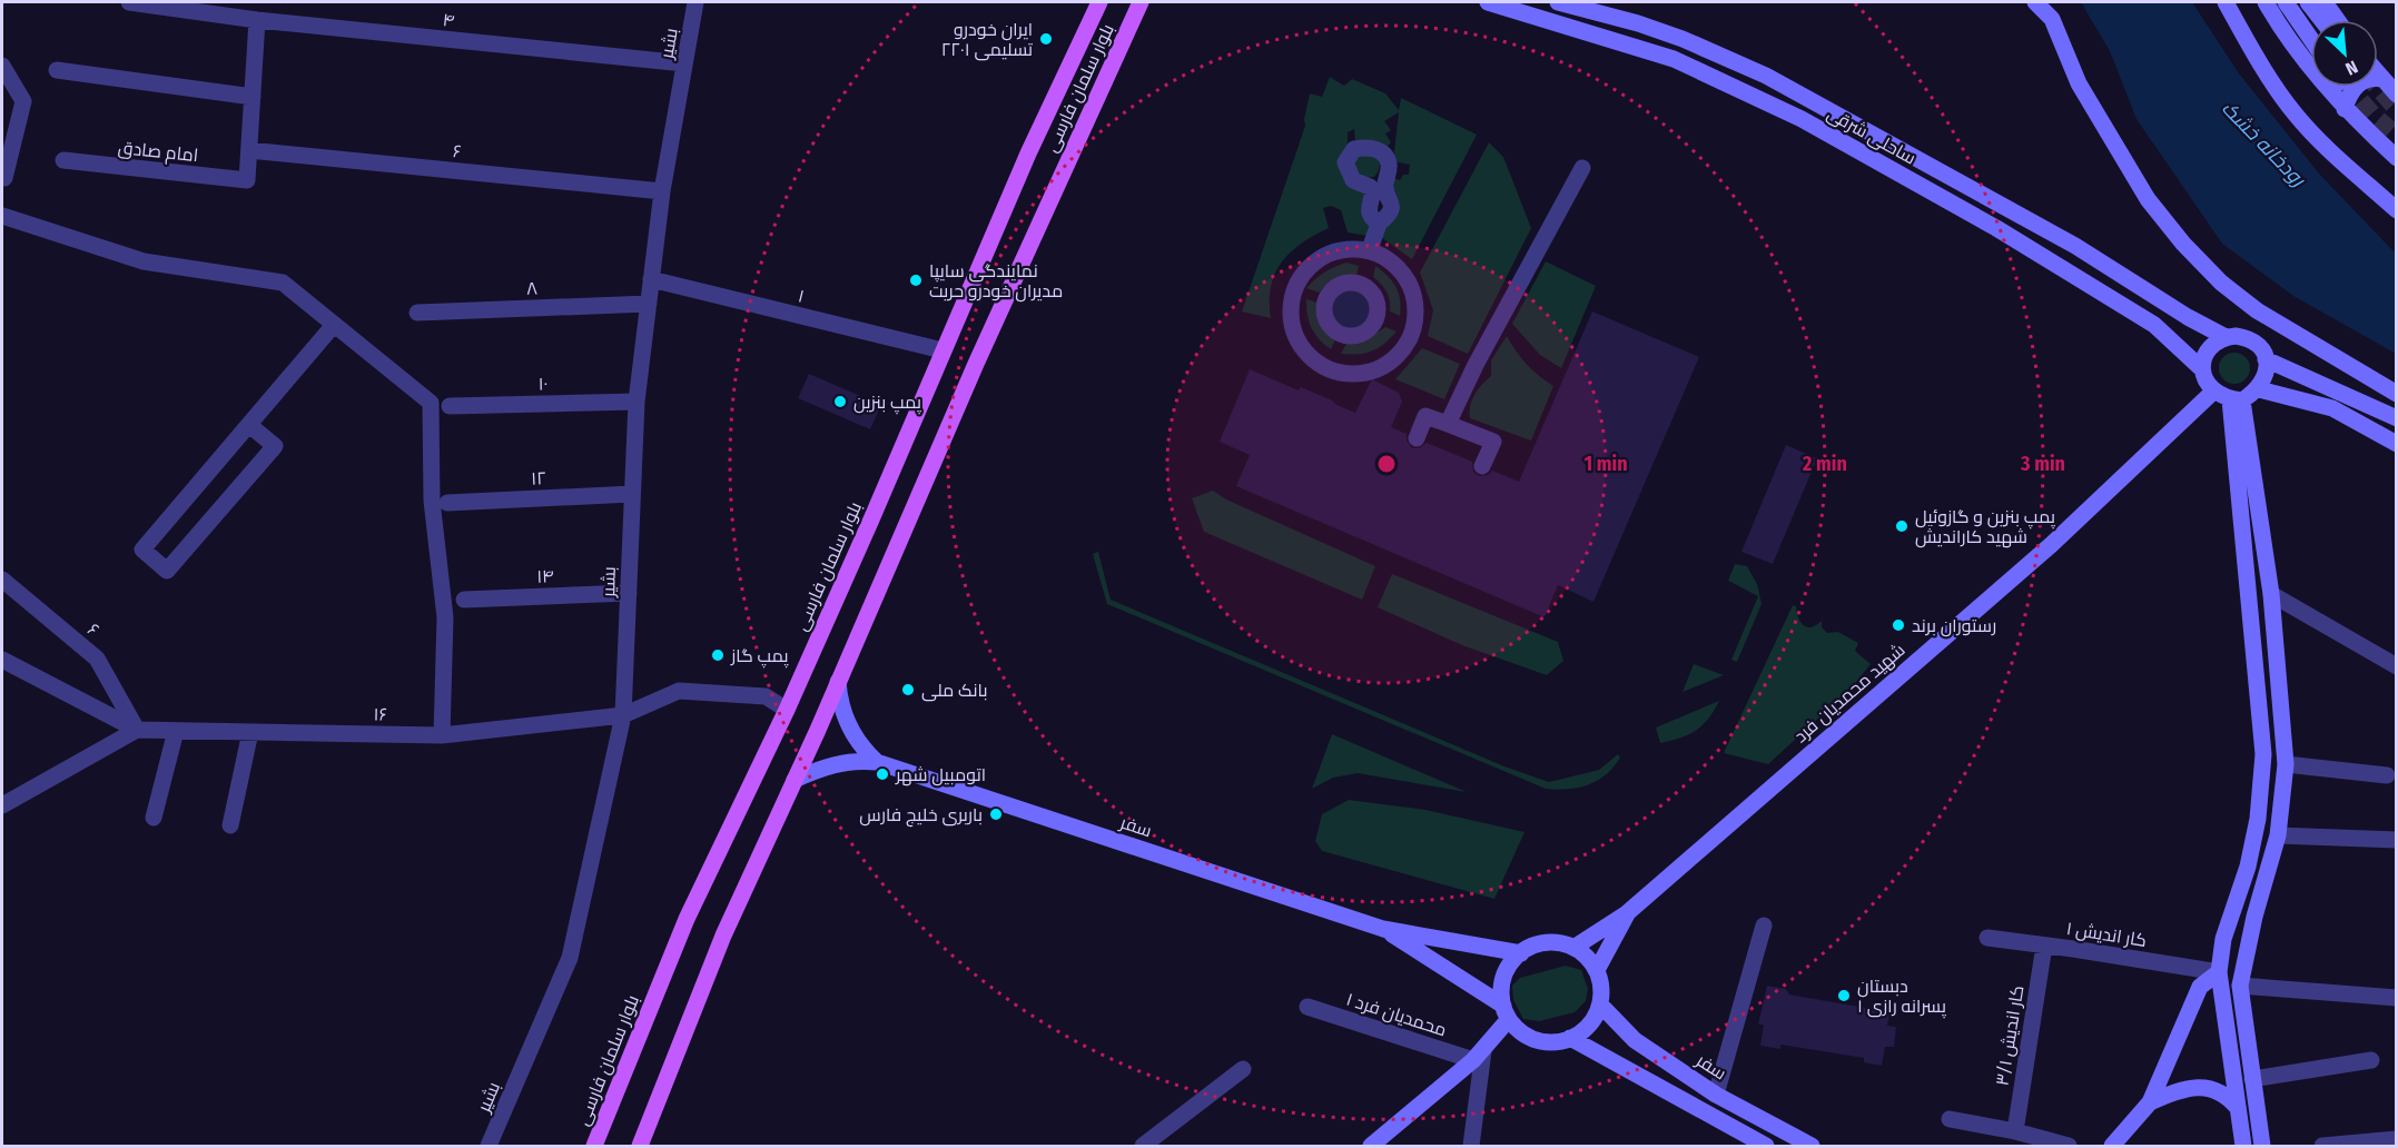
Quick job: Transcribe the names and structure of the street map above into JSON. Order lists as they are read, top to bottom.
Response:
{
  "streets": {
    "main road": [
      "بلوار سلمان فارسی",
      "ساحلی شرقی",
      "شهید محمدیان فرد",
      "سفر"
    ],
    "street": [
      "۴",
      "بشیر",
      "امام صادق",
      "۶",
      "۸",
      "۱",
      "۱۰",
      "۱۲",
      "۱۴",
      "۱۶",
      "۱ کار اندیش",
      "۱ محمدیان فرد",
      "۳/۱ کار اندیش"
    ]
  },
  "crossings": [
    ["۴", "بشیر"],
    ["بشیر", "۶"],
    ["بشیر", "۸"],
    ["بشیر", "۱"],
    ["بشیر", "۱۰"],
    ["بشیر", "۱۲"],
    ["بشیر", "۱۴"],
    ["بشیر", "۱۶"],
    ["بلوار سلمان فارسی", "۱"],
    ["بلوار سلمان فارسی", "۱۶"],
    ["بلوار سلمان فارسی", "سفر"],
    ["ساحلی شرقی", "شهید محمدیان فرد"],
    ["امام صادق", "۶"],
    ["۶", "۱۶"],
    ["۱ کار اندیش", "۳/۱ کار اندیش"]
  ],
  "water": ["رودخانه خشک"],
  "places": [
    "ایران خودرو تسلیمی ۲۲۰۱",
    "نمایندگی سایپا مدیران خودرو حریت",
    "پمپ بنزین",
    "پمپ بنزین و گازوئیل شهید کاراندیش",
    "رستوران برند",
    "پمپ گاز",
    "بانک ملی",
    "اتومبیل شهر",
    "باربری خلیج فارس",
    "دبستان پسرانه رازی ۱"
  ],
  "north": "bottom right",
  "rings": ["1 min", "2 min", "3 min"]
}
